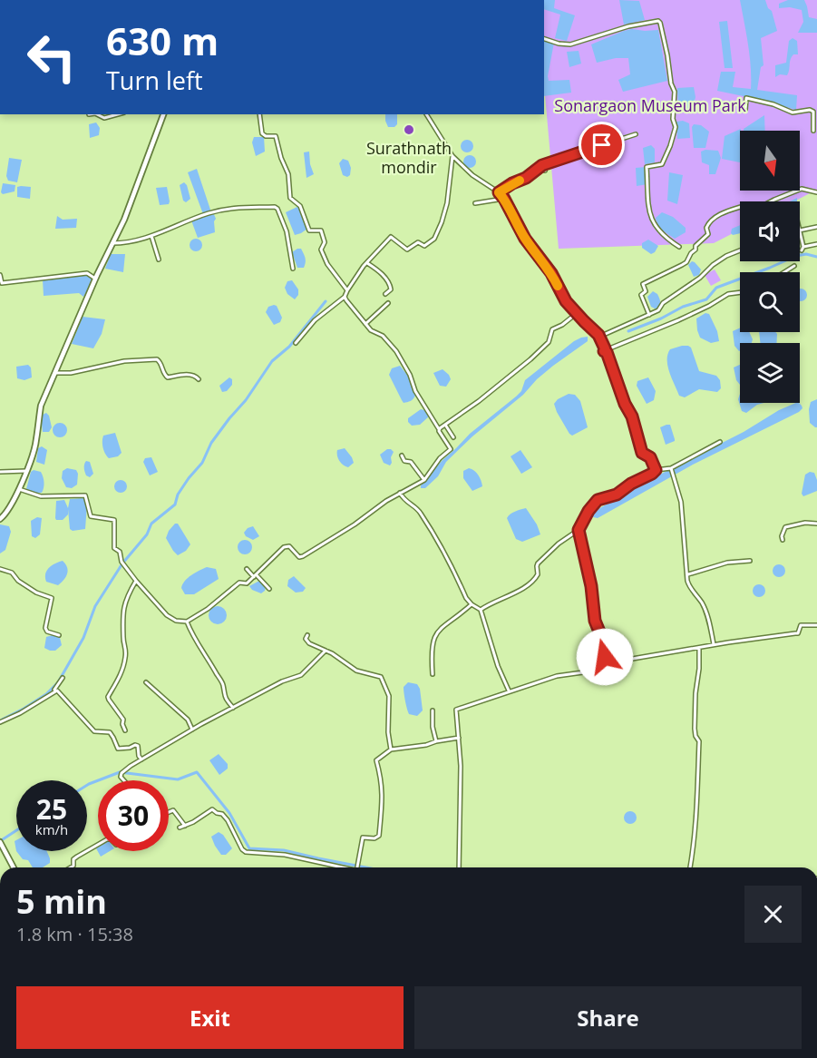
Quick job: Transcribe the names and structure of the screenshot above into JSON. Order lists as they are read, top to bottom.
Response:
{
  "parks": ["Sonargaon Museum Park"],
  "places": ["Surathnath mondir"],
  "north": "bottom",
  "page": {
    "turn": ["630 m", "Turn left"],
    "speed": "25 km/h",
    "limit": "30",
    "heading": ["5 min", "1.8 km · 15:38"],
    "buttons": ["Exit", "Share"]
  }
}
